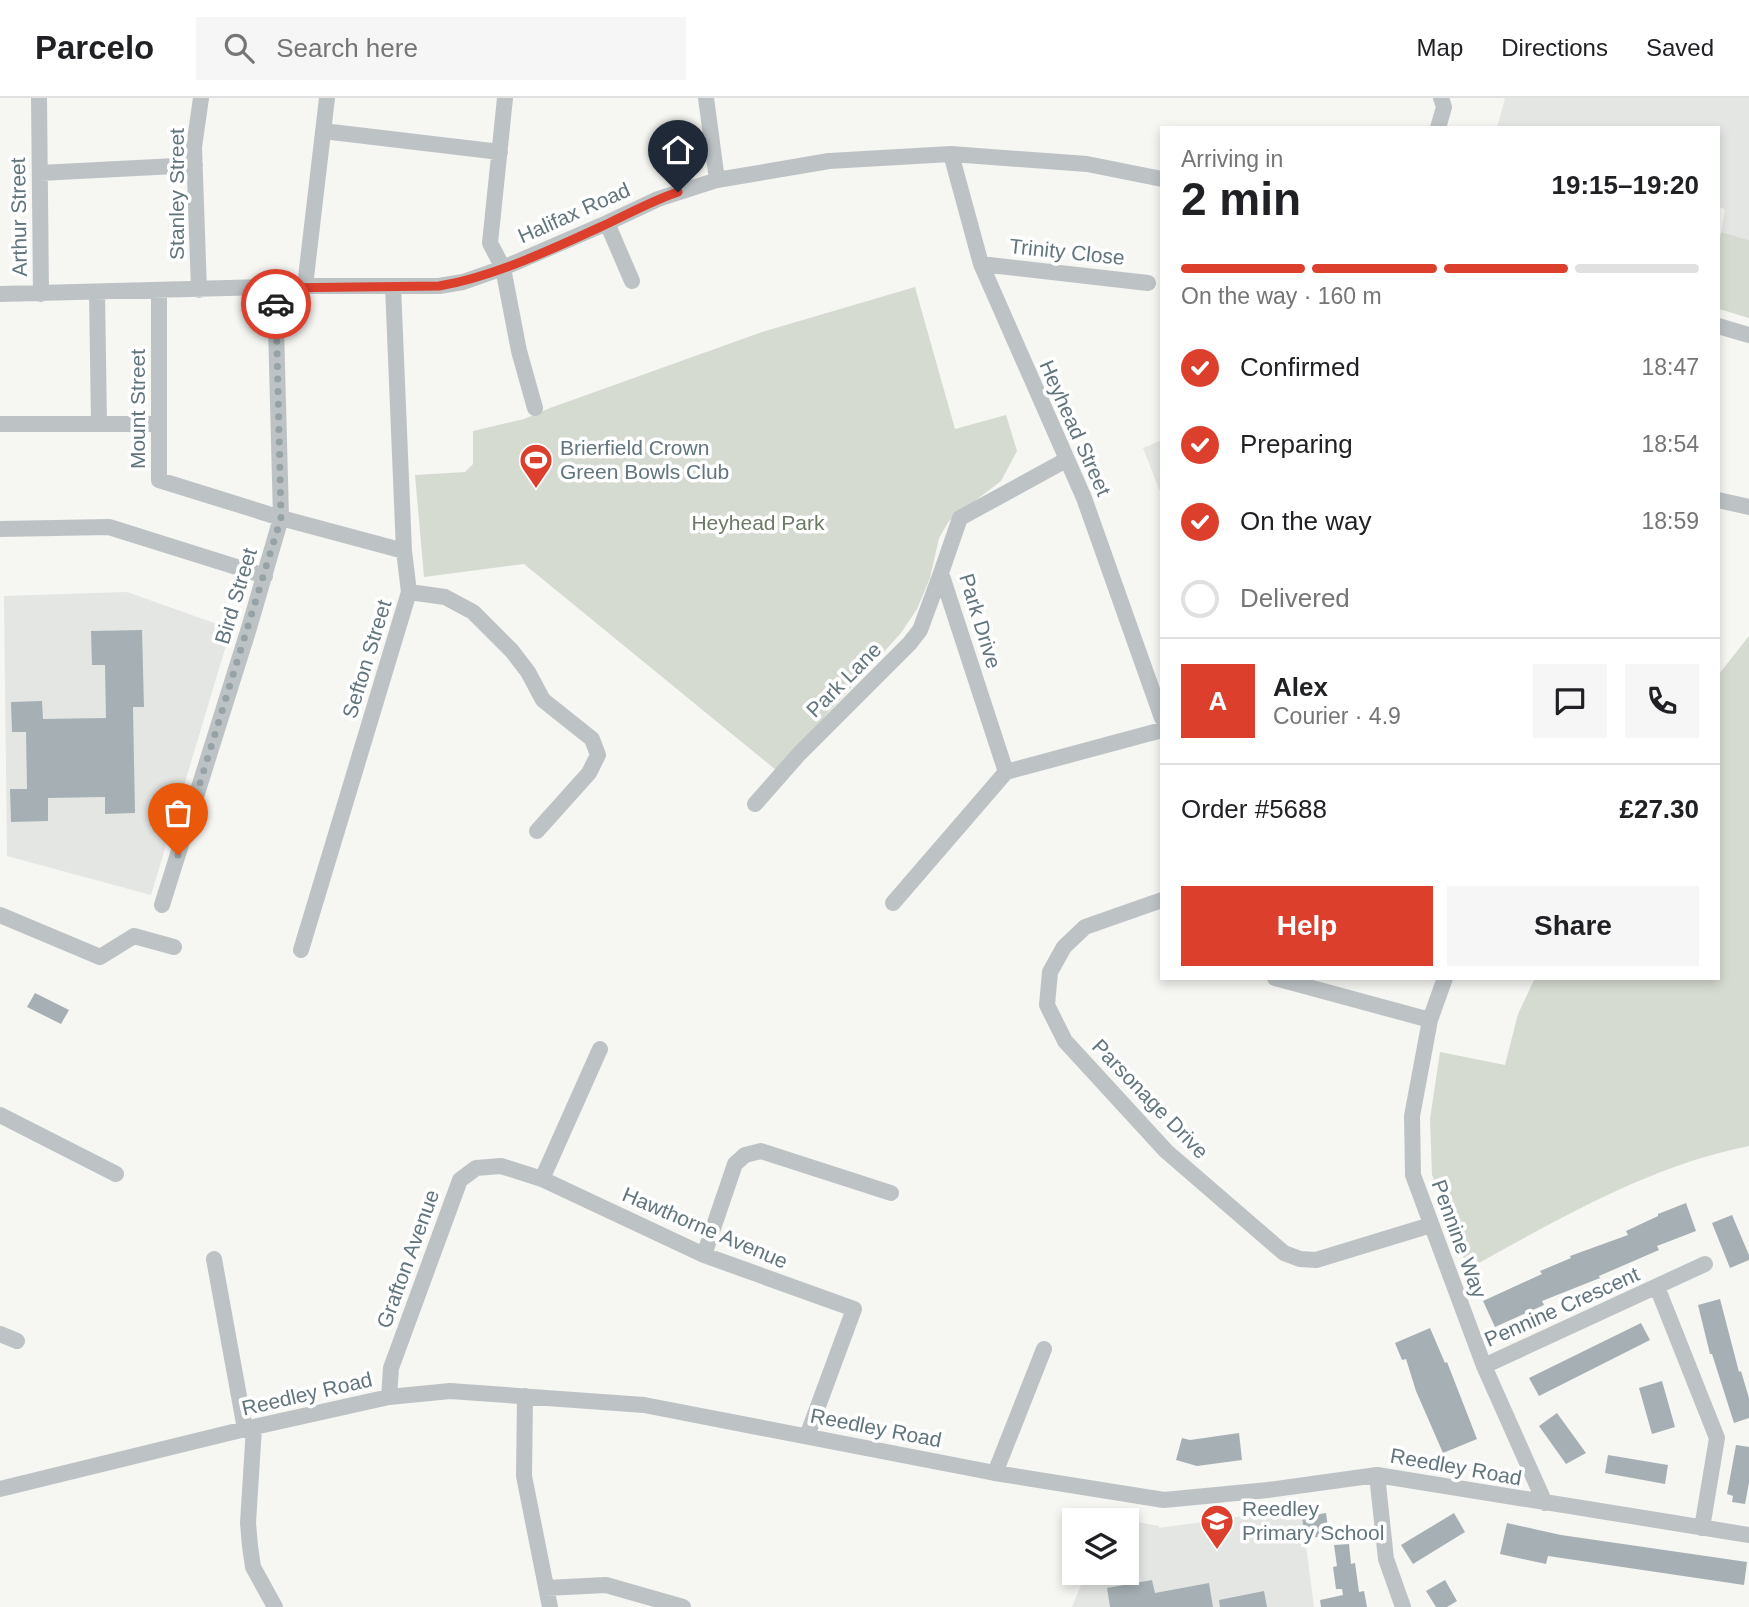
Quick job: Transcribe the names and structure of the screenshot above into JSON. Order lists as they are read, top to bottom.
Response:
{
  "streets": {
    "street": [
      "Stanley Street",
      "Halifax Road",
      "Arthur Street",
      "Trinity Close",
      "Mount Street",
      "Heyhead Street",
      "Bird Street",
      "Park Drive",
      "Sefton Street",
      "Park Lane",
      "Parsonage Drive",
      "Hawthorne Avenue",
      "Pennine Way",
      "Grafton Avenue",
      "Pennine Crescent",
      "Reedley Road"
    ]
  },
  "crossings": [
    ["Stanley Street", "Halifax Road"],
    ["Halifax Road", "Arthur Street"],
    ["Halifax Road", "Mount Street"],
    ["Halifax Road", "Heyhead Street"],
    ["Halifax Road", "Bird Street"],
    ["Halifax Road", "Sefton Street"],
    ["Trinity Close", "Heyhead Street"],
    ["Mount Street", "Bird Street"],
    ["Mount Street", "Sefton Street"],
    ["Heyhead Street", "Park Drive"],
    ["Park Drive", "Park Lane"],
    ["Parsonage Drive", "Pennine Way"],
    ["Hawthorne Avenue", "Grafton Avenue"],
    ["Hawthorne Avenue", "Reedley Road"],
    ["Pennine Way", "Pennine Crescent"],
    ["Pennine Way", "Reedley Road"],
    ["Grafton Avenue", "Reedley Road"],
    ["Pennine Crescent", "Reedley Road"]
  ],
  "parks": ["Heyhead Park"],
  "places": {
    "sports": ["Brierfield Crown Green Bowls Club"],
    "school or university": ["Reedley Primary School"]
  },
  "page": {
    "header": "Parcelo",
    "search": "Search here",
    "nav": ["Map", "Directions", "Saved"],
    "heading": ["2 min", "Arriving in", "19:15–19:20"],
    "panel": [
      "Alex",
      "Courier · 4.9",
      "Order #5688",
      "£27.30"
    ],
    "bar": "On the way · 160 m",
    "list": [
      ["Confirmed", "18:47"],
      ["Preparing", "18:54"],
      ["On the way", "18:59"],
      "Delivered"
    ],
    "round": "A",
    "buttons": ["Help", "Share"]
  }
}
